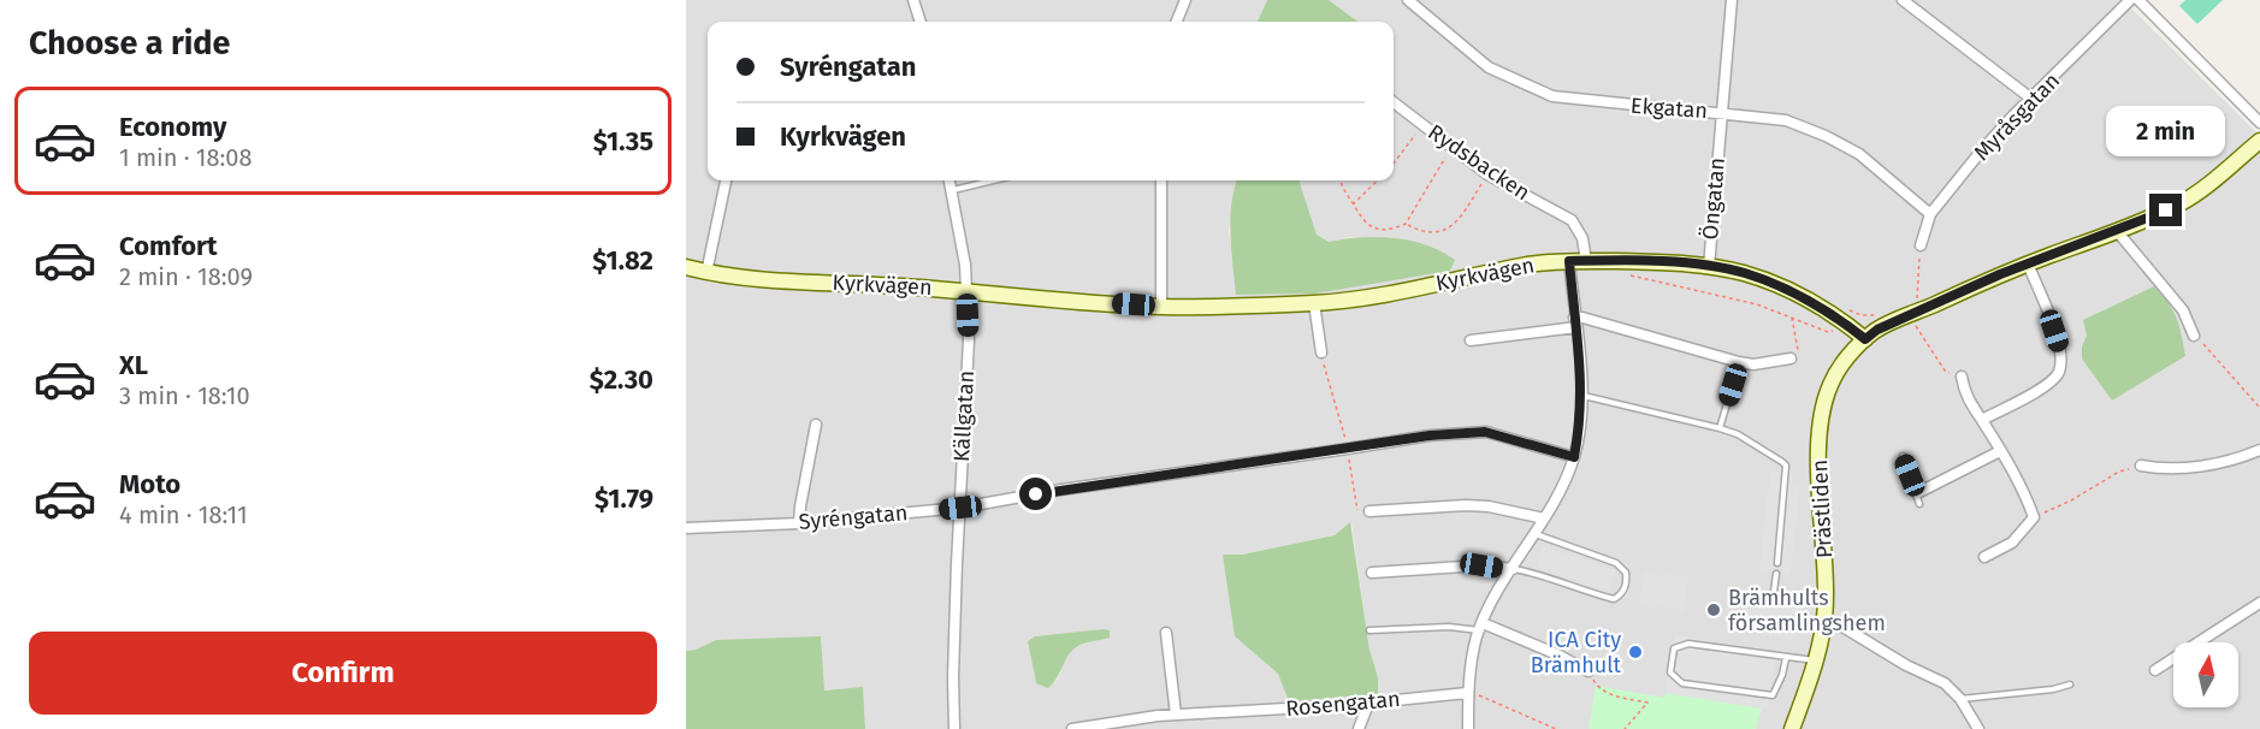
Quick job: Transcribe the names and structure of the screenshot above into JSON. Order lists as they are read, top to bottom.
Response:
{
  "streets": {
    "street": [
      "Ekgatan",
      "Myråsgatan",
      "Rydsbacken",
      "Öngatan",
      "Kyrkvägen",
      "Källgatan",
      "Prästliden",
      "Syréngatan",
      "Rosengatan"
    ]
  },
  "crossings": [
    ["Ekgatan", "Myråsgatan"],
    ["Ekgatan", "Öngatan"],
    ["Rydsbacken", "Kyrkvägen"],
    ["Öngatan", "Kyrkvägen"],
    ["Kyrkvägen", "Källgatan"],
    ["Kyrkvägen", "Prästliden"],
    ["Källgatan", "Syréngatan"]
  ],
  "places": ["Brämhults församlingshem", "ICA City Brämhult"],
  "north": "top",
  "page": {
    "heading": "Choose a ride",
    "banner": ["Syréngatan", "Kyrkvägen"],
    "list": [
      {
        "name": "Economy",
        "note": "1 min · 18:08",
        "value": "$1.35"
      },
      {
        "name": "Comfort",
        "note": "2 min · 18:09",
        "value": "$1.82"
      },
      {
        "name": "XL",
        "note": "3 min · 18:10",
        "value": "$2.30"
      },
      {
        "name": "Moto",
        "note": "4 min · 18:11",
        "value": "$1.79"
      }
    ],
    "bubble": "2 min",
    "buttons": "Confirm"
  }
}
